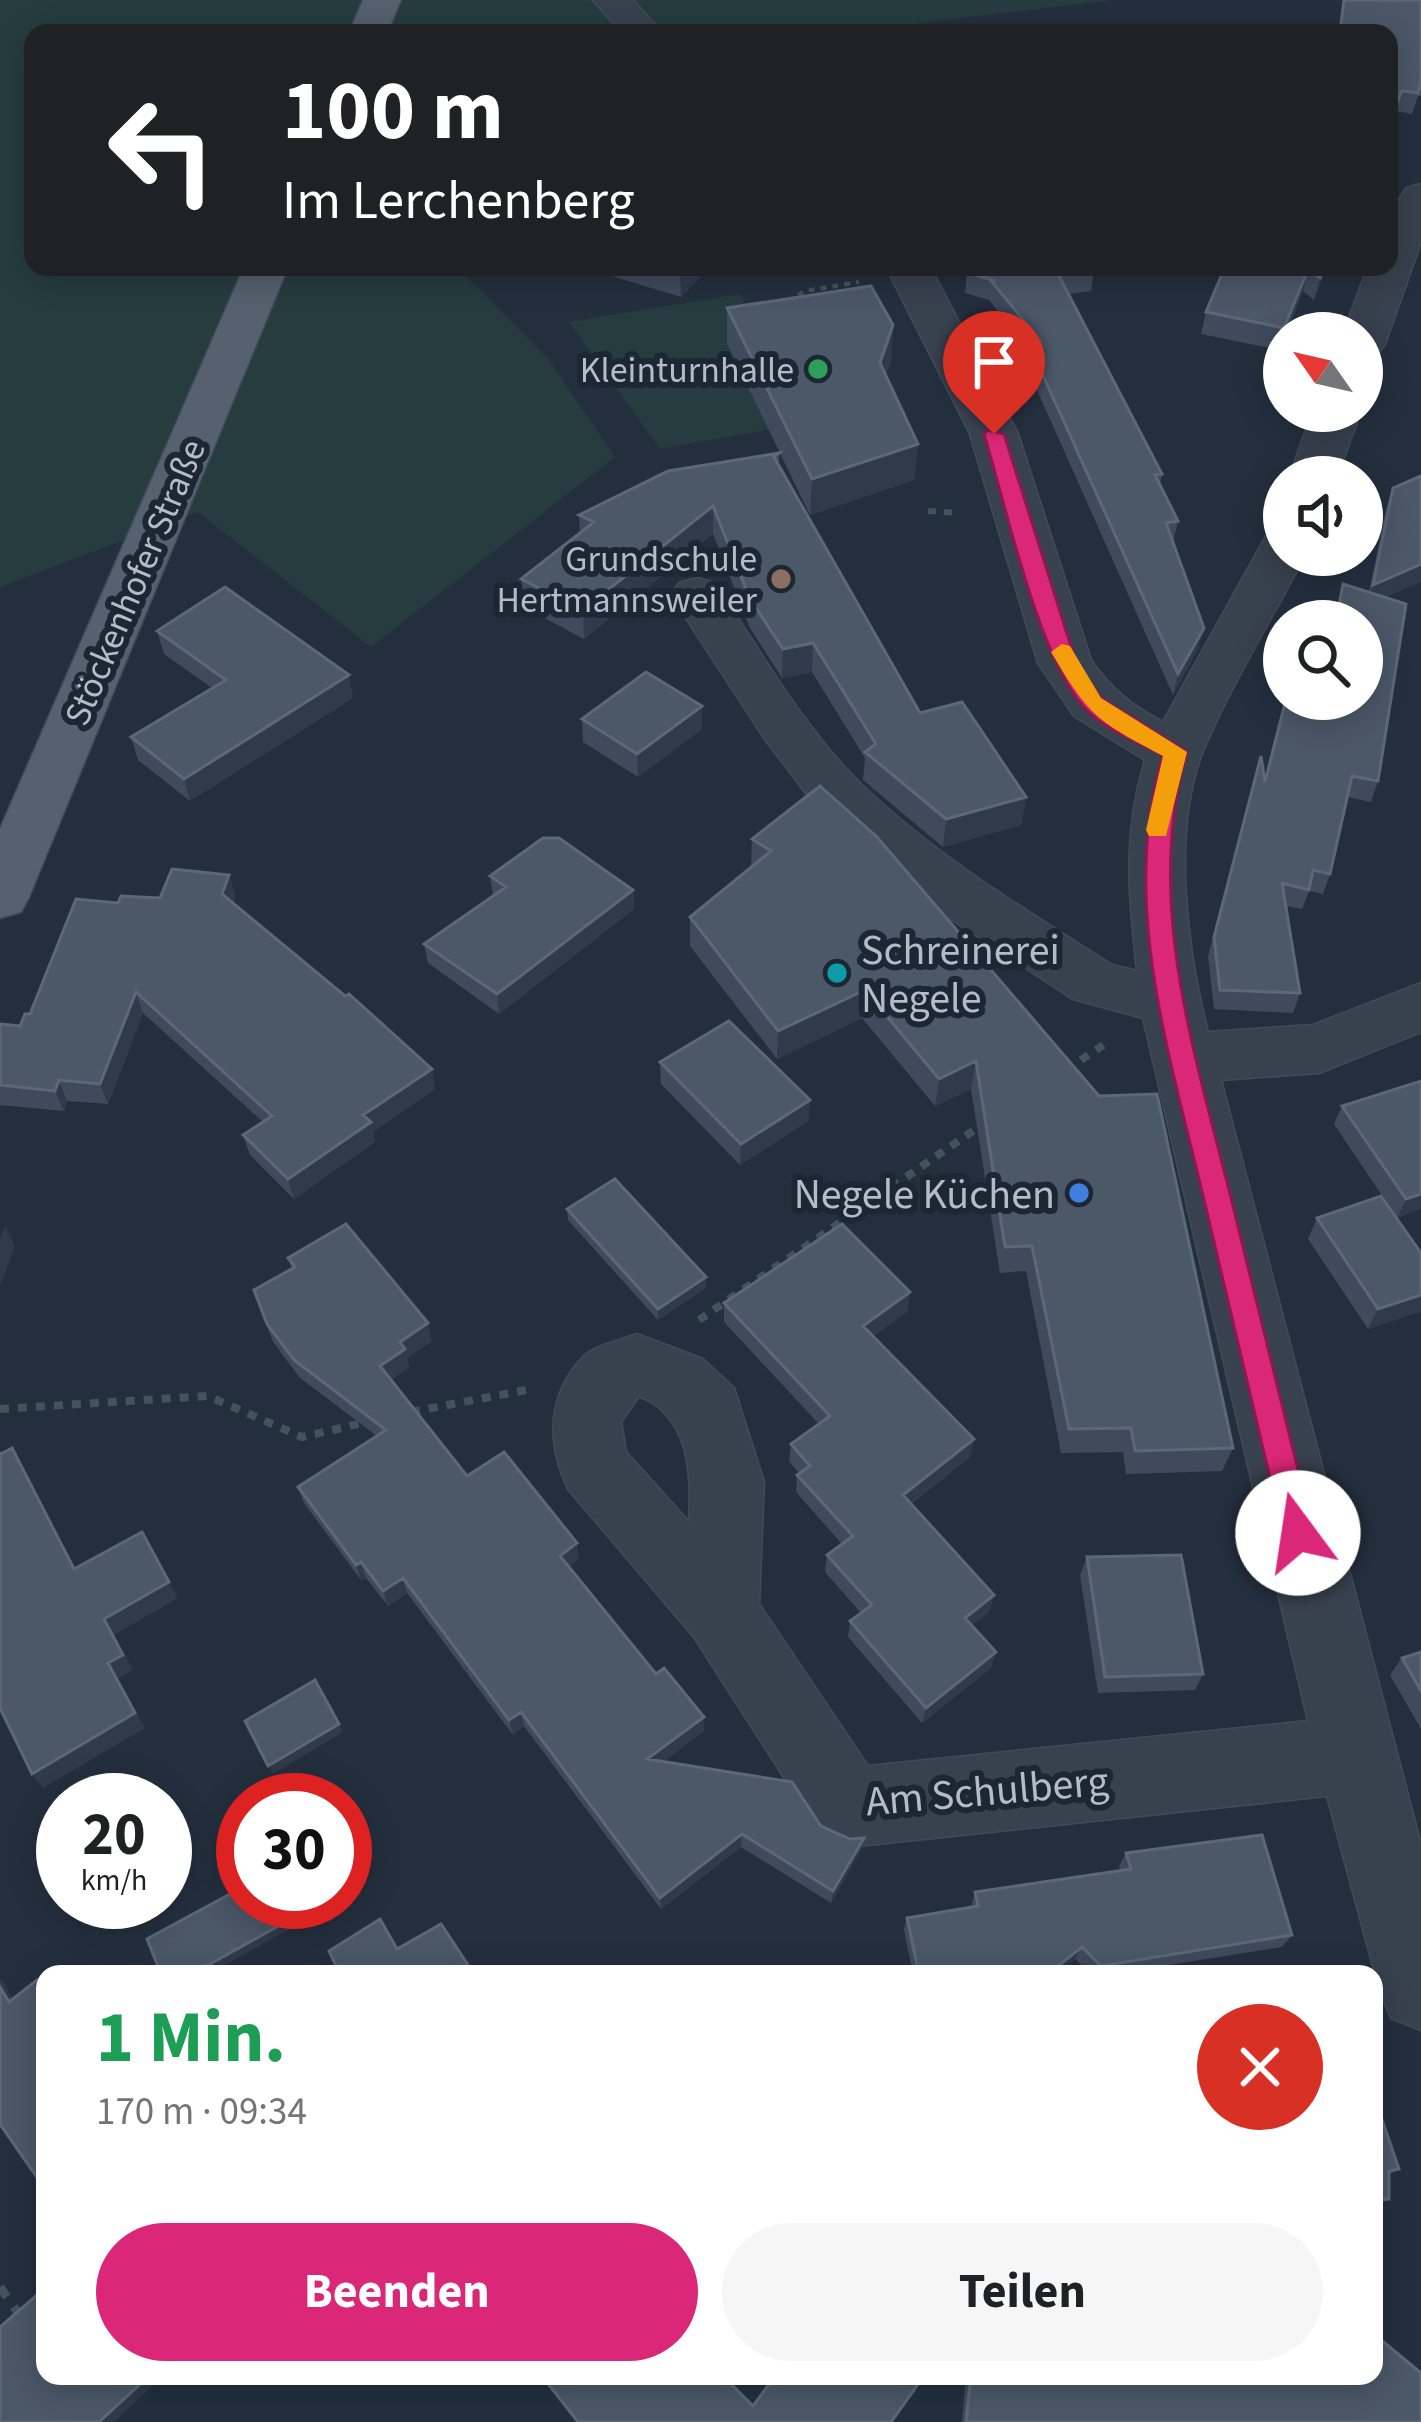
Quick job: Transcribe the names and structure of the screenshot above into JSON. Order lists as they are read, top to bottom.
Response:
{
  "streets": {
    "main road": ["Stöckenhofer Straße"],
    "street": ["Am Schulberg"]
  },
  "places": [
    "Kleinturnhalle",
    "Grundschule Hertmannsweiler",
    "Schreinerei Negele",
    "Negele Küchen"
  ],
  "north": "top left",
  "page": {
    "turn": ["100 m", "Im Lerchenberg"],
    "speed": "20 km/h",
    "limit": "30",
    "heading": ["1 Min.", "170 m · 09:34"],
    "buttons": ["Beenden", "Teilen"]
  }
}
